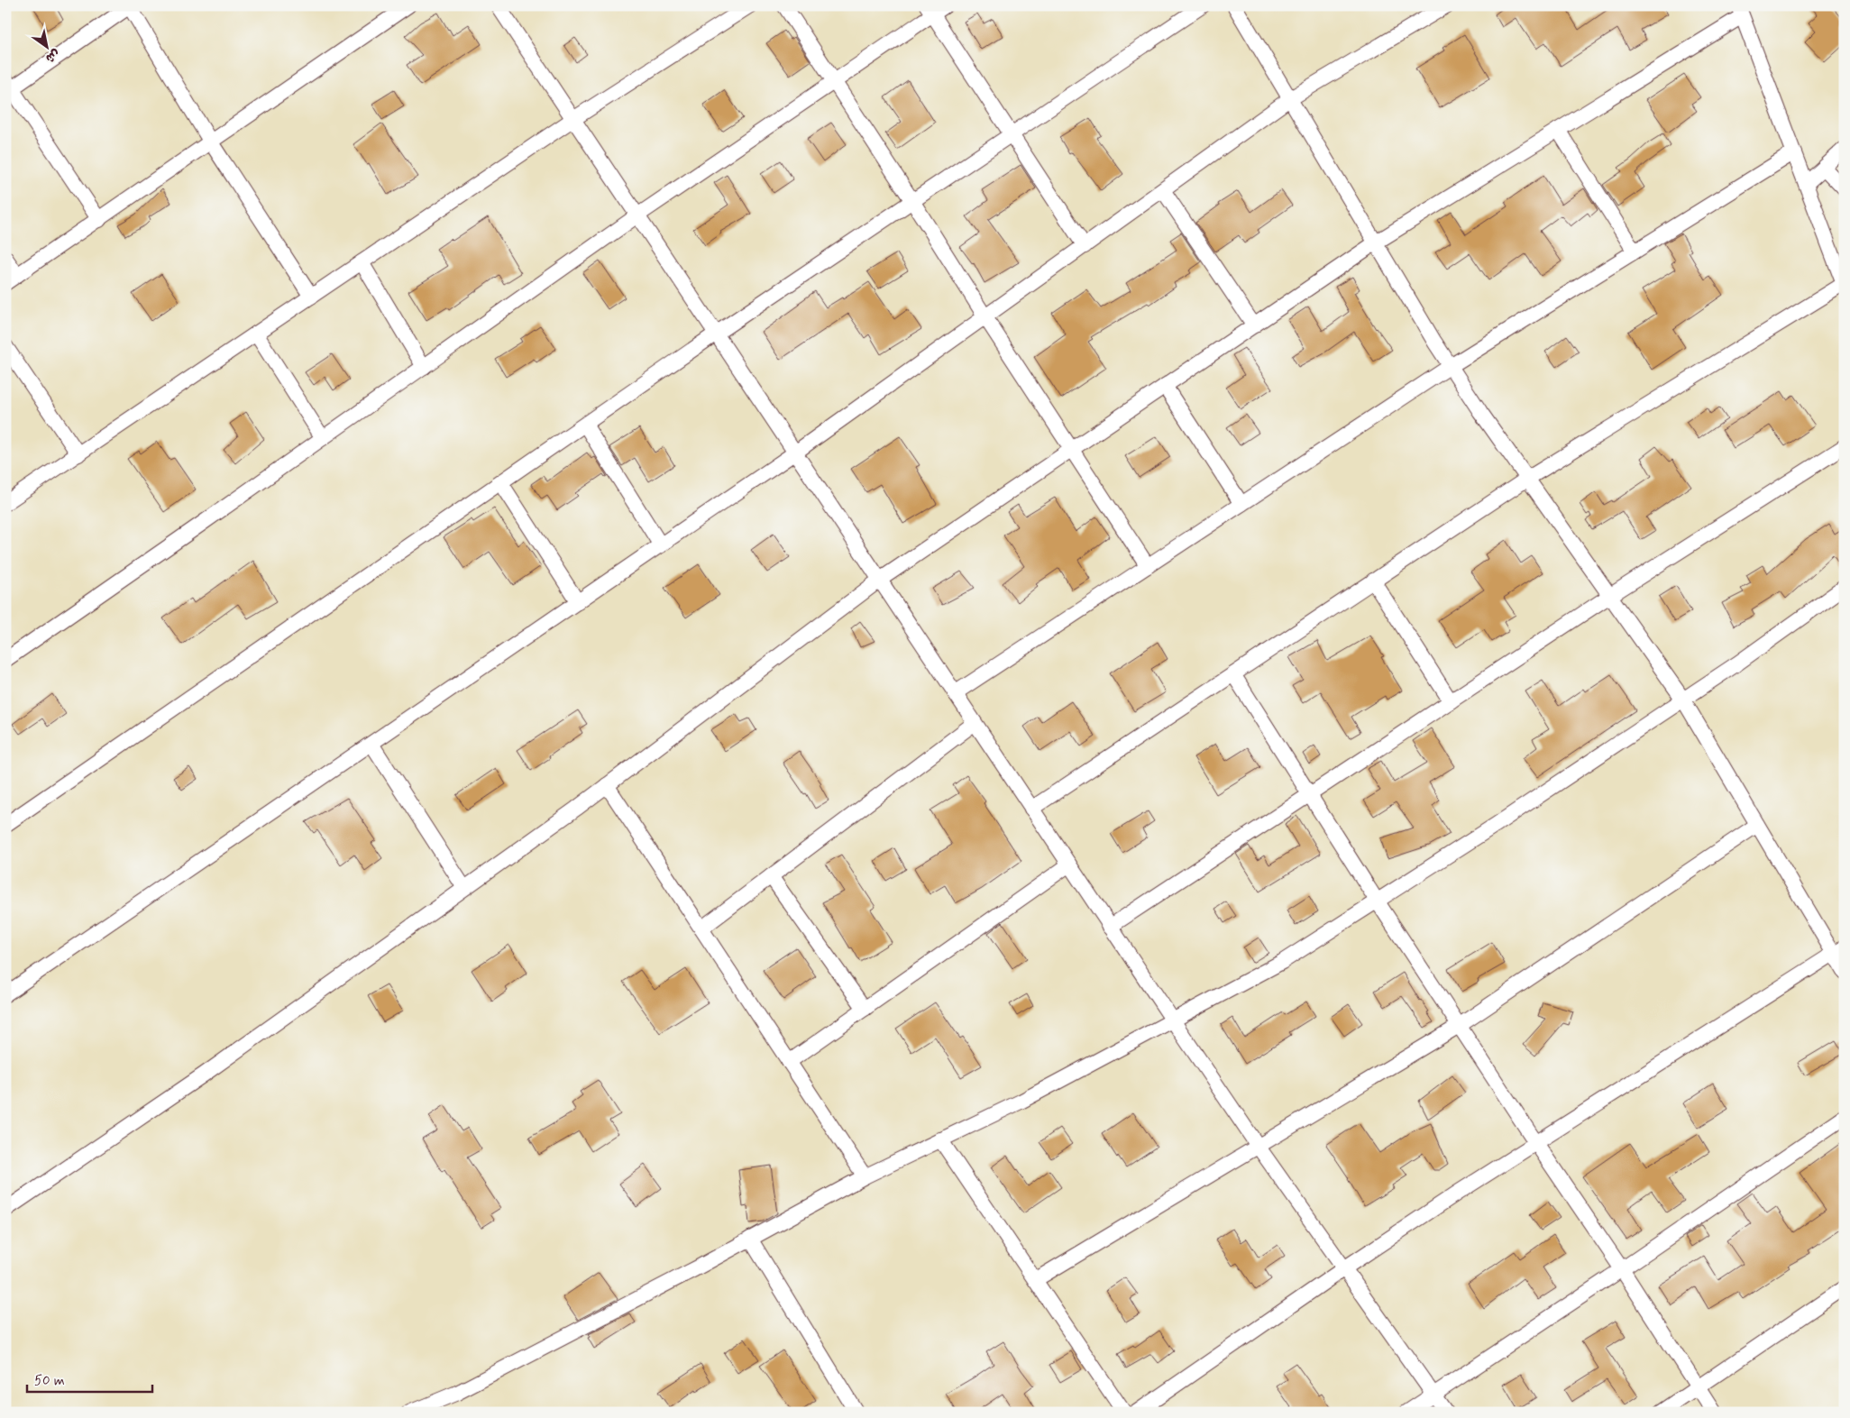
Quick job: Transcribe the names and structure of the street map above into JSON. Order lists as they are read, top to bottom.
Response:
{
  "scale_bar": "50 m",
  "north": "bottom right"
}
